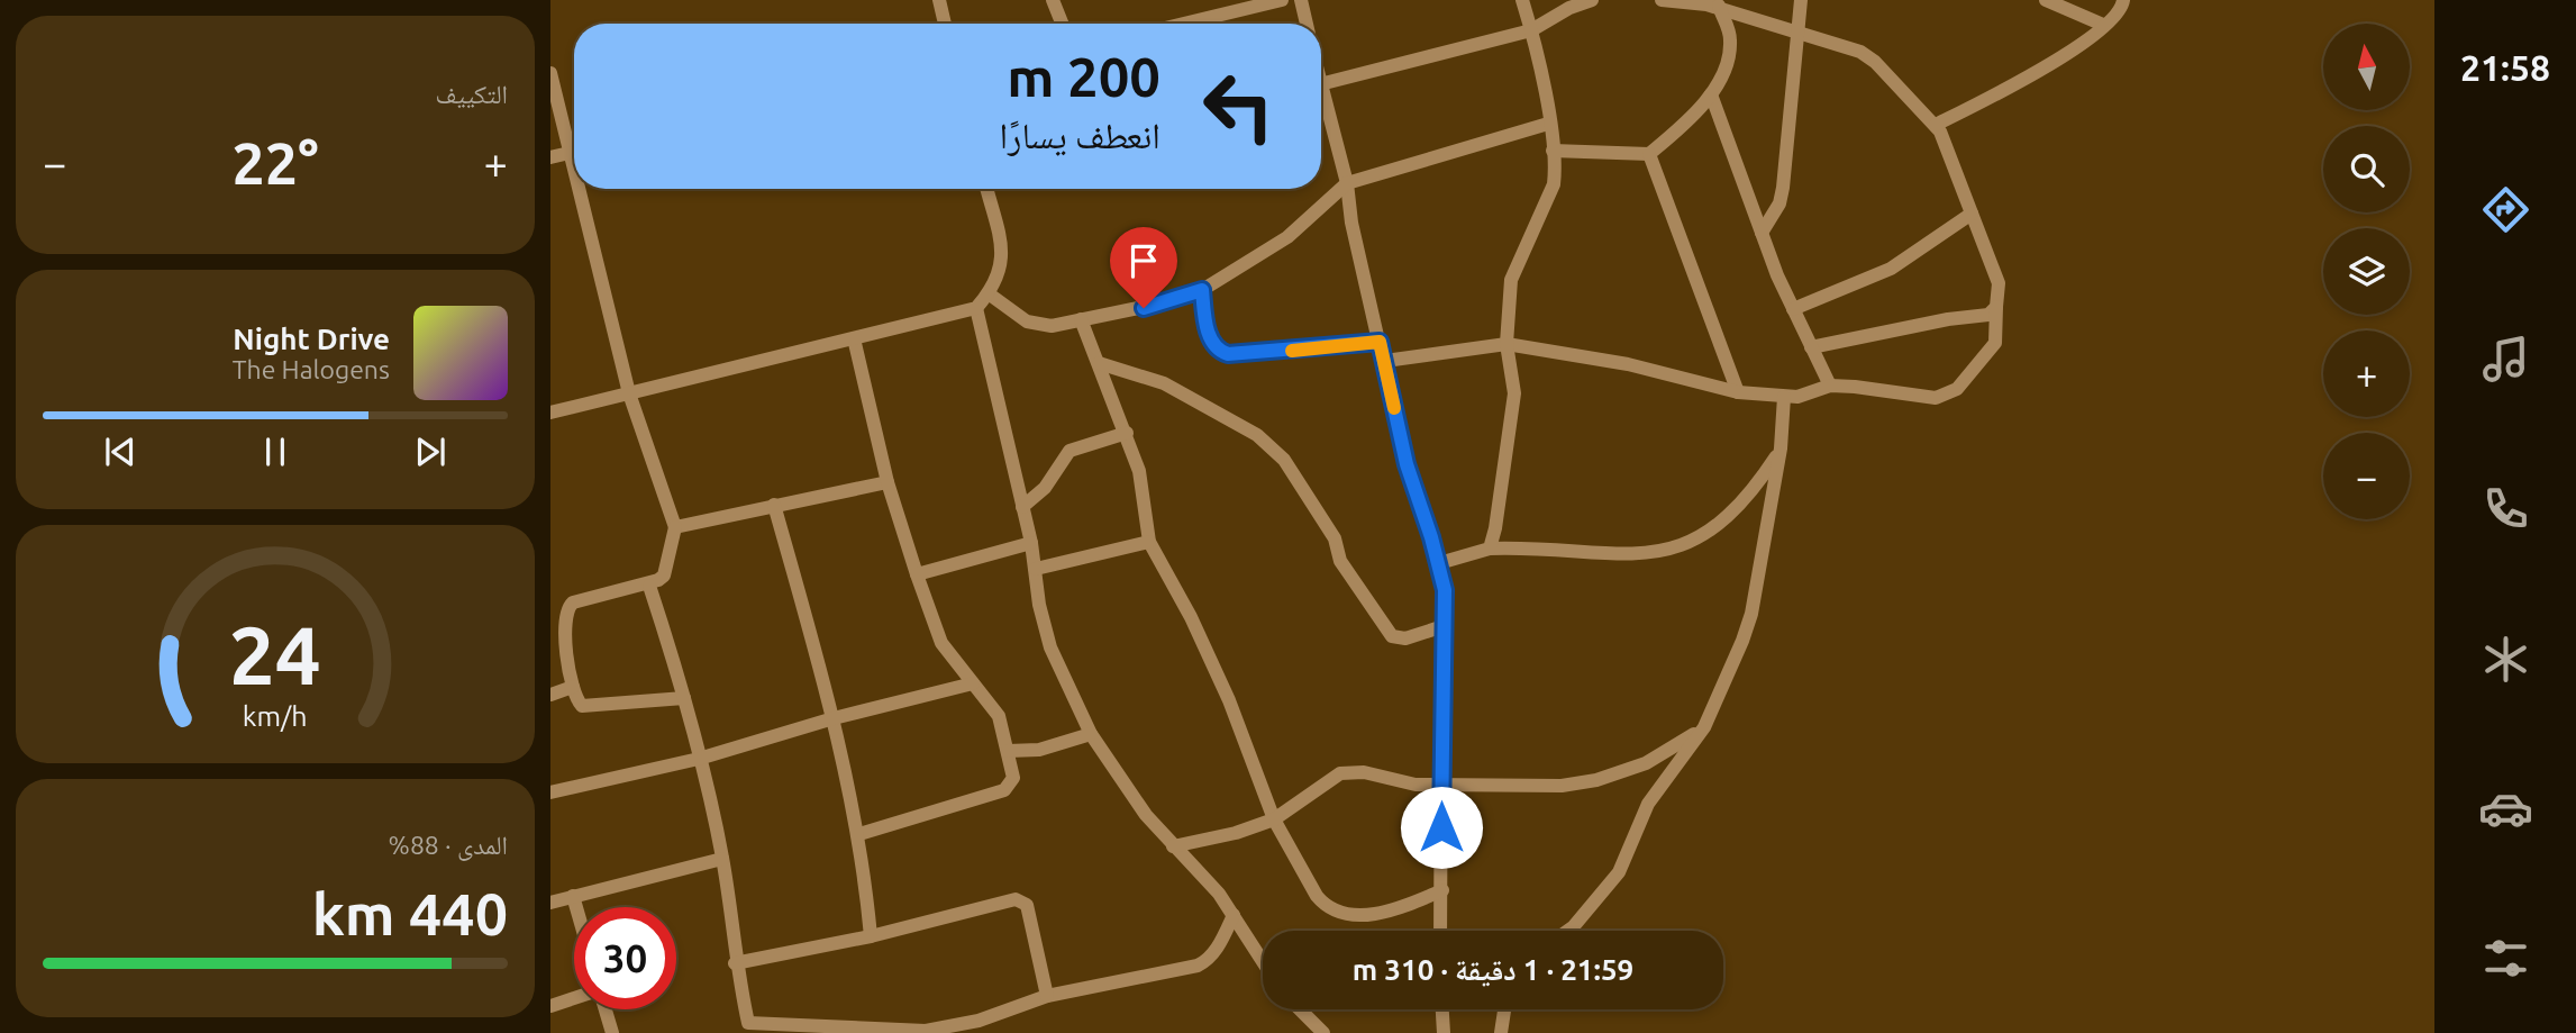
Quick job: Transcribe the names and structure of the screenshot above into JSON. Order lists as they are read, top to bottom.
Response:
{
  "north": "top",
  "page": {
    "tabs": "21:58",
    "tile": [
      "التكييف",
      ["المدى · 88%", "440 km"]
    ],
    "map_buttons": ["+", "−"],
    "turn": ["200 m", "انعطف يسارًا"],
    "heat": ["−", "22°", "+"],
    "song": ["Night Drive", "The Halogens"],
    "limit": "30",
    "trip": "21:59 · 1 دقيقة · 310 m",
    "gauge": ["24", "km/h"]
  }
}
